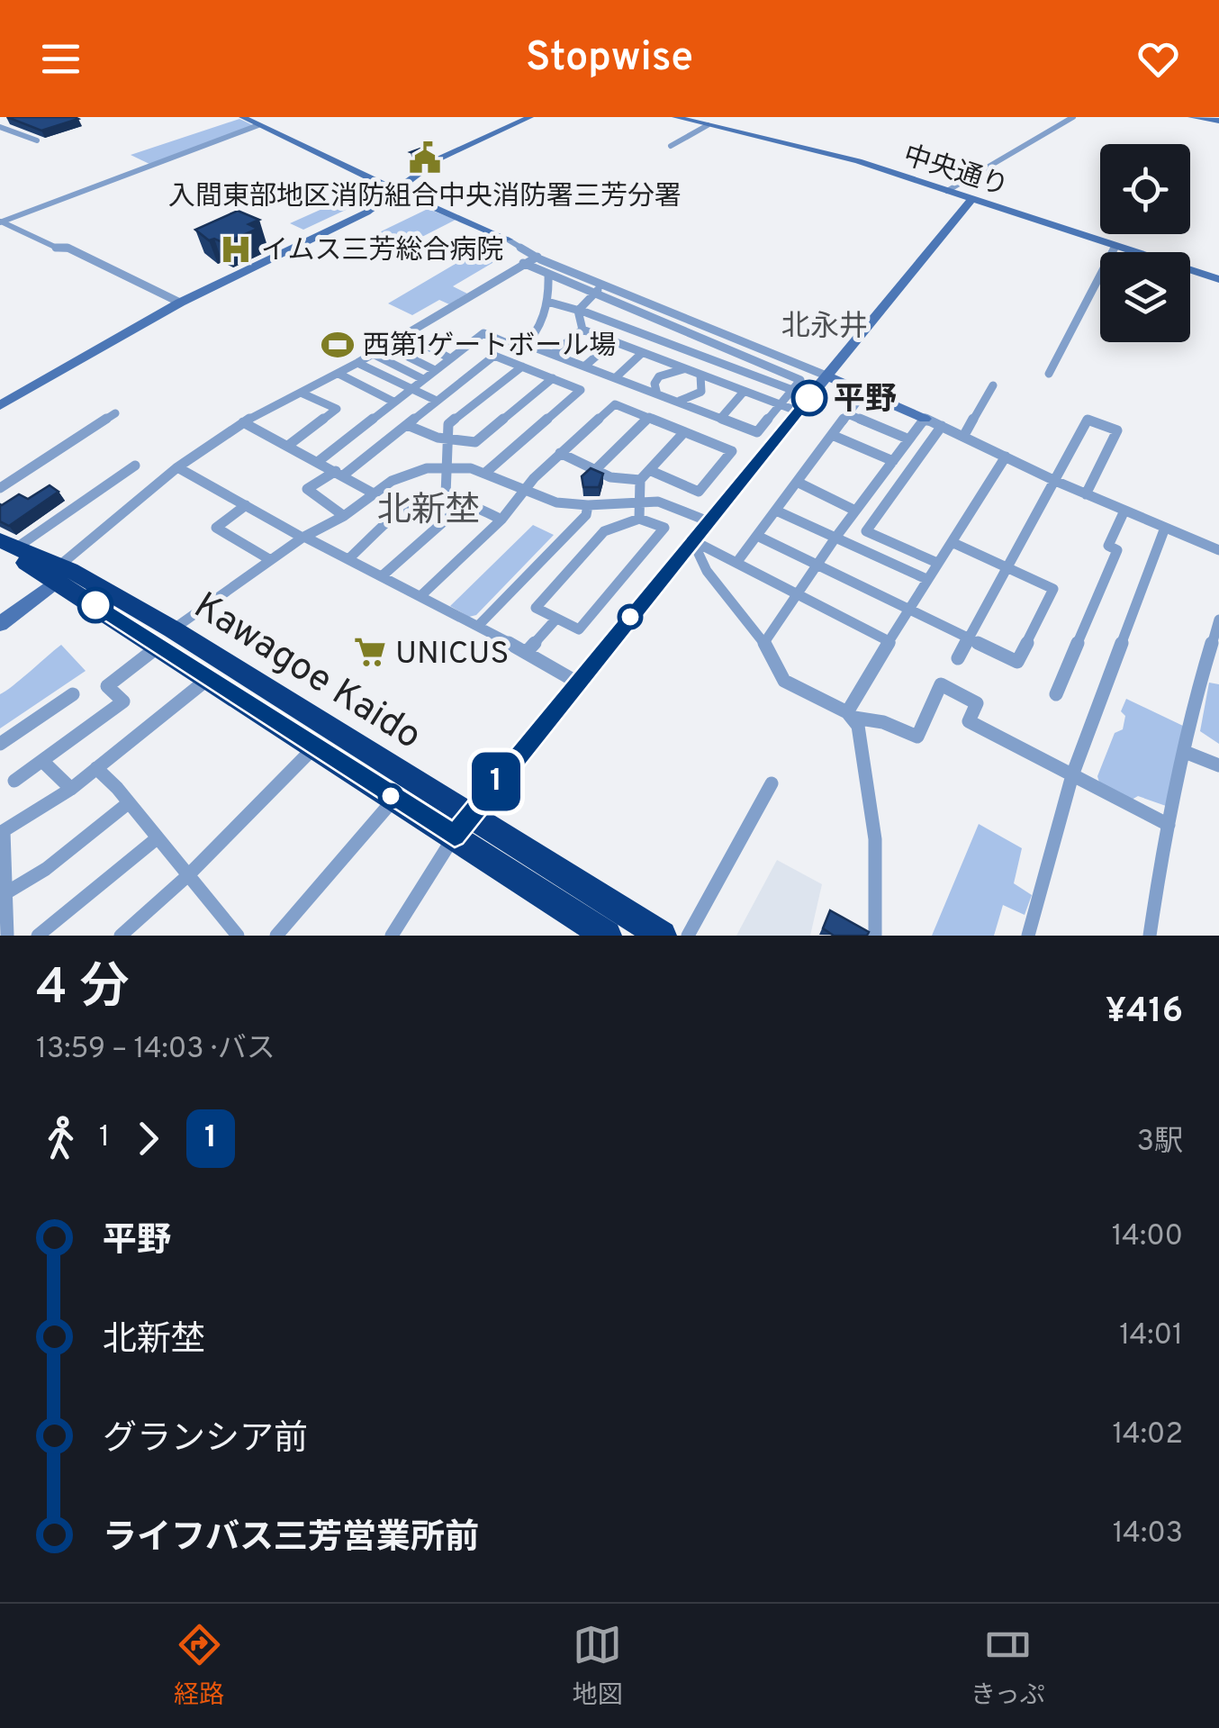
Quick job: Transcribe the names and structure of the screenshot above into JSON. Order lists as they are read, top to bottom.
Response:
{
  "streets": {
    "highway": ["Kawagoe Kaido"],
    "street": ["中央通り"]
  },
  "districts": ["北永井", "北新埜"],
  "places": {
    "public building": ["入間東部地区消防組合中央消防署三芳分署"],
    "hospital": ["イムス三芳総合病院"],
    "sports": ["西第1ゲートボール場"],
    "other": ["平野"],
    "supermarket": ["UNICUS"]
  },
  "lines": ["bus line 1"],
  "page": {
    "header": "Stopwise",
    "on_map": "1",
    "heading": ["4 分", "13:59 – 14:03 · バス", "¥416"],
    "legs": ["1", "1", "3駅"],
    "list": [
      {
        "name": "平野",
        "value": "14:00"
      },
      {
        "name": "北新埜",
        "value": "14:01"
      },
      {
        "name": "グランシア前",
        "value": "14:02"
      },
      {
        "name": "ライフバス三芳営業所前",
        "value": "14:03"
      }
    ],
    "tabs": ["経路", "地図", "きっぷ"]
  }
}
